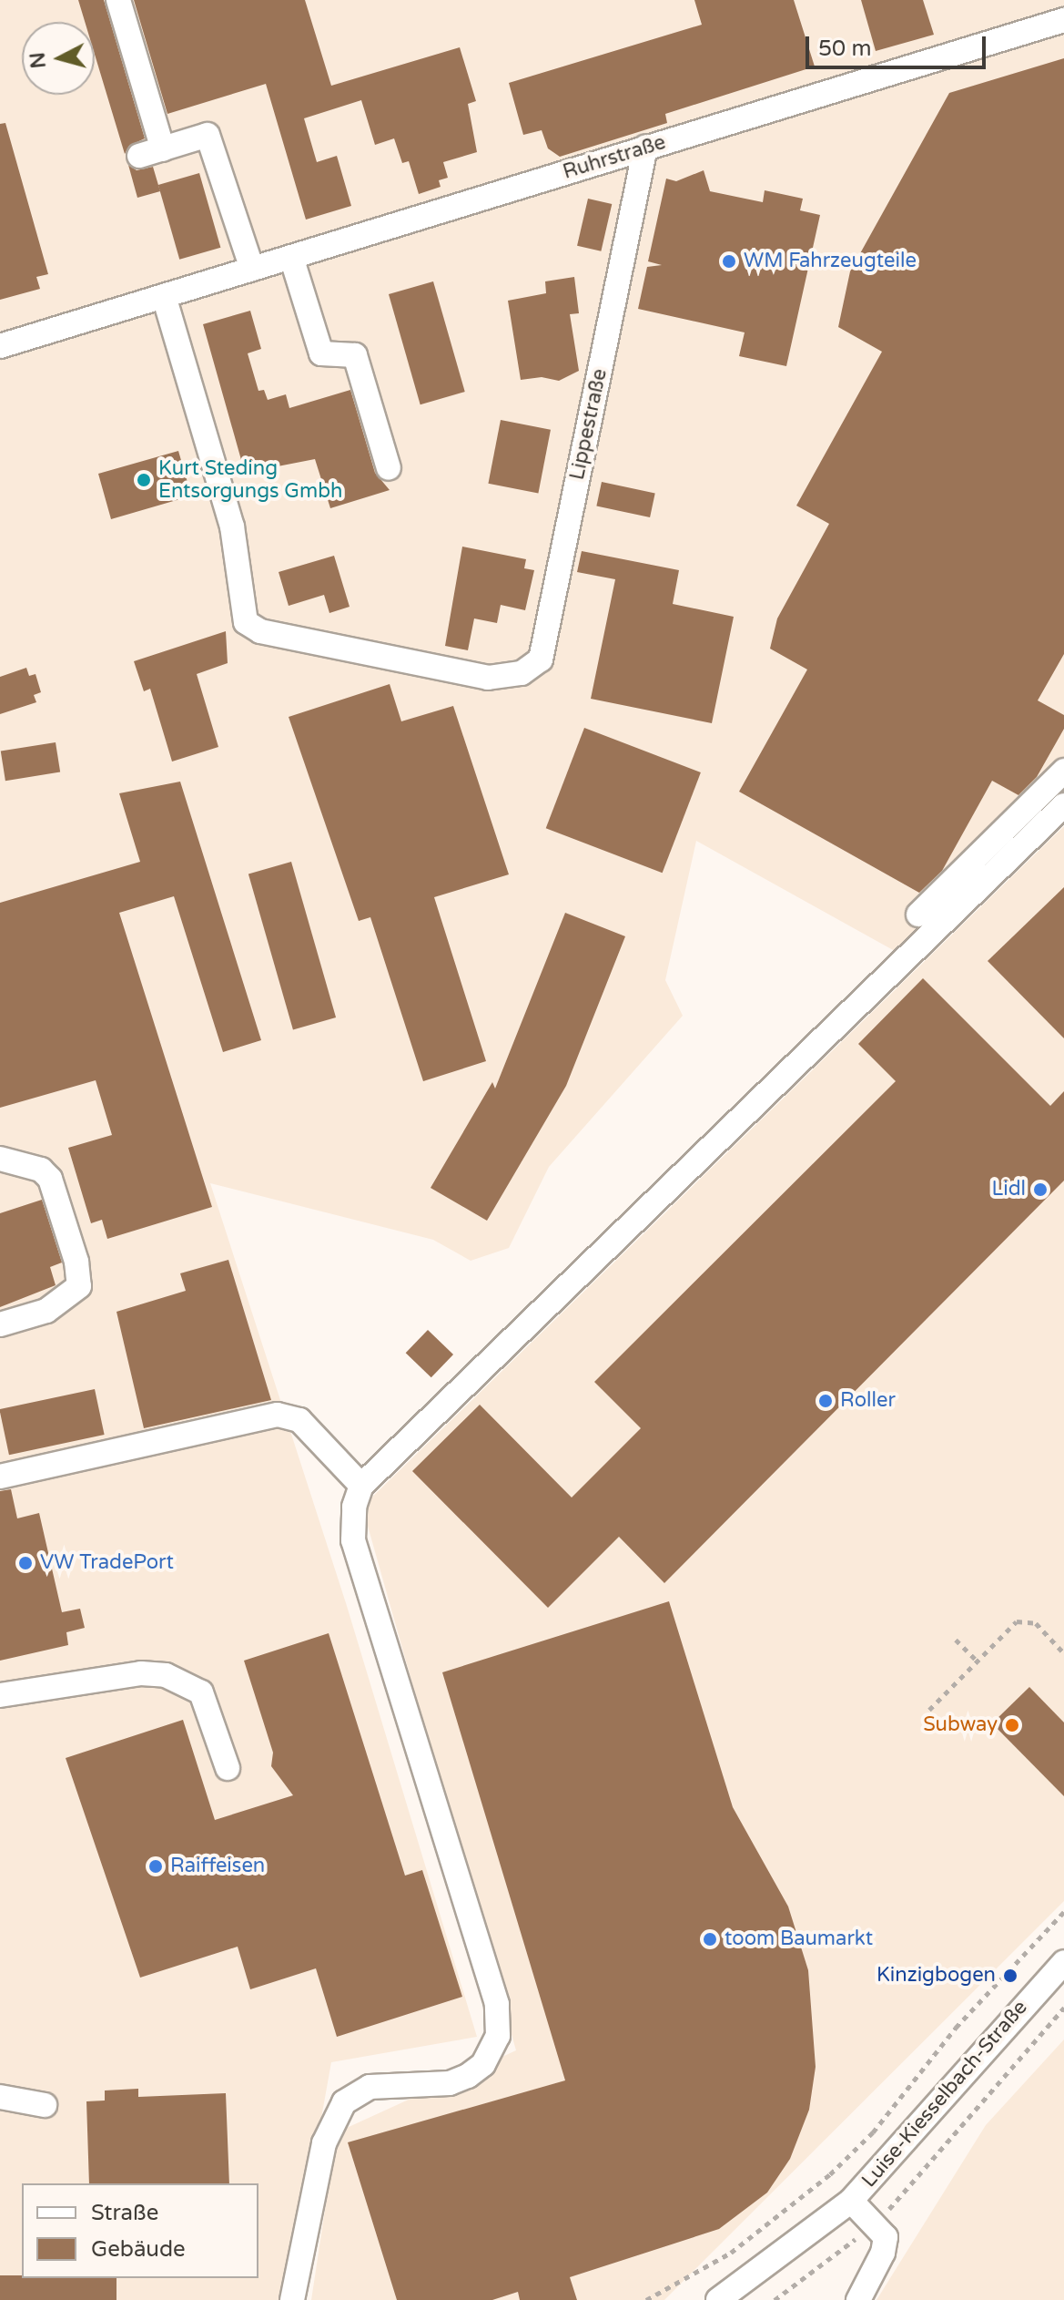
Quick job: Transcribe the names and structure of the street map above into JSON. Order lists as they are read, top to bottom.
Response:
{
  "streets": {
    "street": ["Ruhrstraße", "Lippestraße", "Luise-Kiesselbach-Straße"]
  },
  "crossings": [
    ["Ruhrstraße", "Lippestraße"]
  ],
  "places": [
    "WM Fahrzeugteile",
    "Kurt Steding Entsorgungs Gmbh",
    "Lidl",
    "Roller",
    "VW TradePort",
    "Subway",
    "Raiffeisen",
    "toom Baumarkt",
    "Kinzigbogen"
  ],
  "legend": ["Straße", "Gebäude"],
  "scale_bar": "50 m",
  "north": "left"
}
